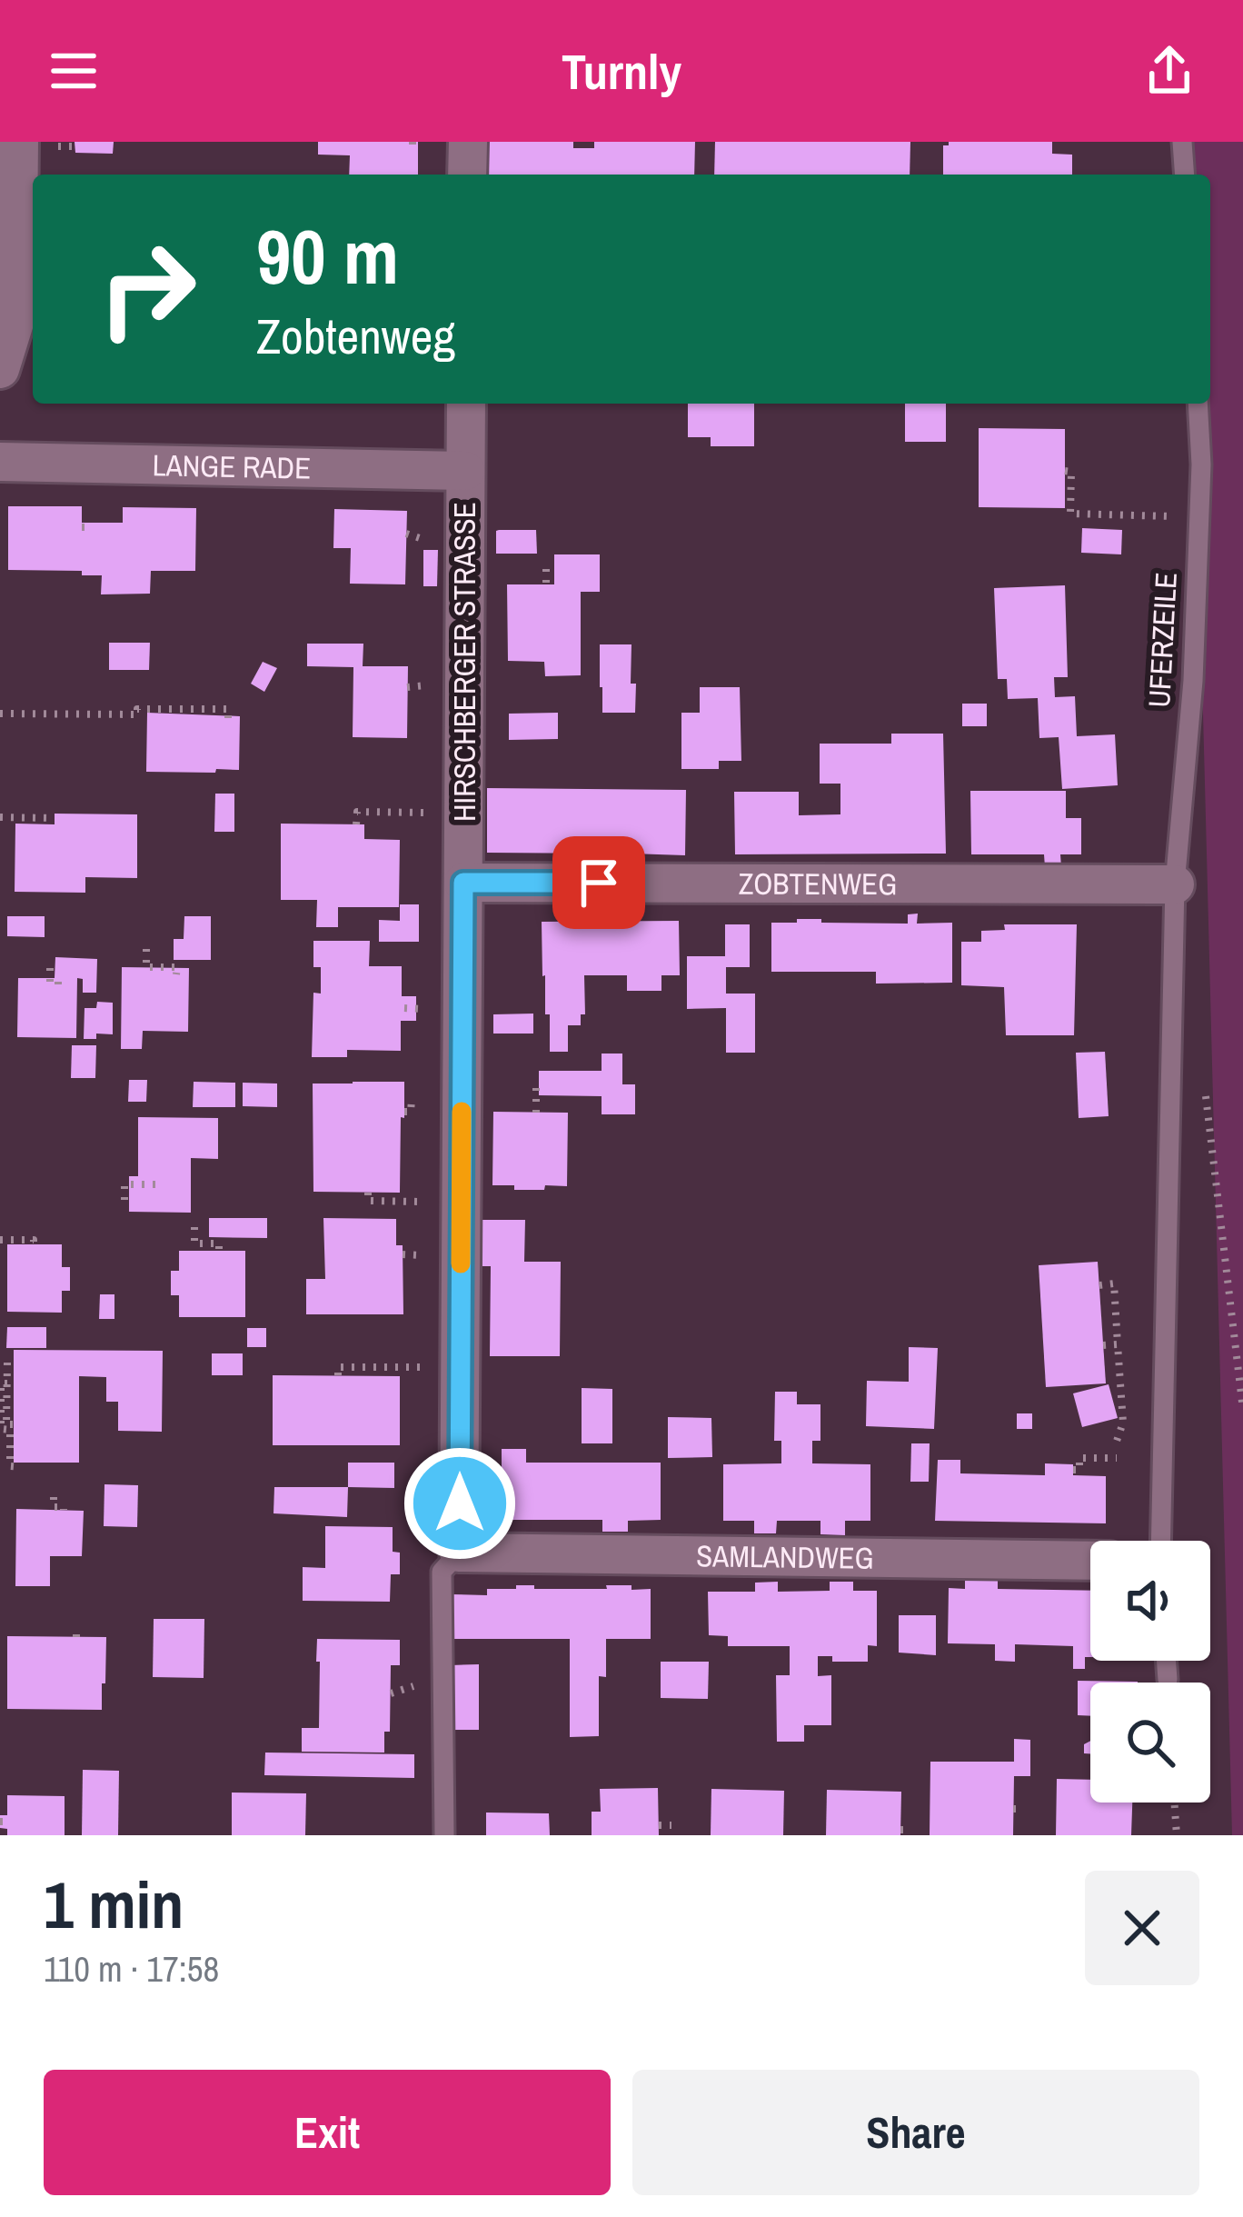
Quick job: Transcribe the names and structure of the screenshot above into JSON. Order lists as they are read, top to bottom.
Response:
{
  "streets": {
    "street": [
      "LANGE RADE",
      "HIRSCHBERGER STRASSE",
      "ZOBTENWEG",
      "SAMLANDWEG"
    ],
    "lane": ["UFERZEILE"]
  },
  "crossings": [
    ["LANGE RADE", "HIRSCHBERGER STRASSE"],
    ["UFERZEILE", "ZOBTENWEG"],
    ["HIRSCHBERGER STRASSE", "ZOBTENWEG"],
    ["HIRSCHBERGER STRASSE", "SAMLANDWEG"]
  ],
  "page": {
    "header": "Turnly",
    "turn": ["90 m", "Zobtenweg"],
    "heading": ["1 min", "110 m · 17:58"],
    "buttons": ["Exit", "Share"]
  }
}
